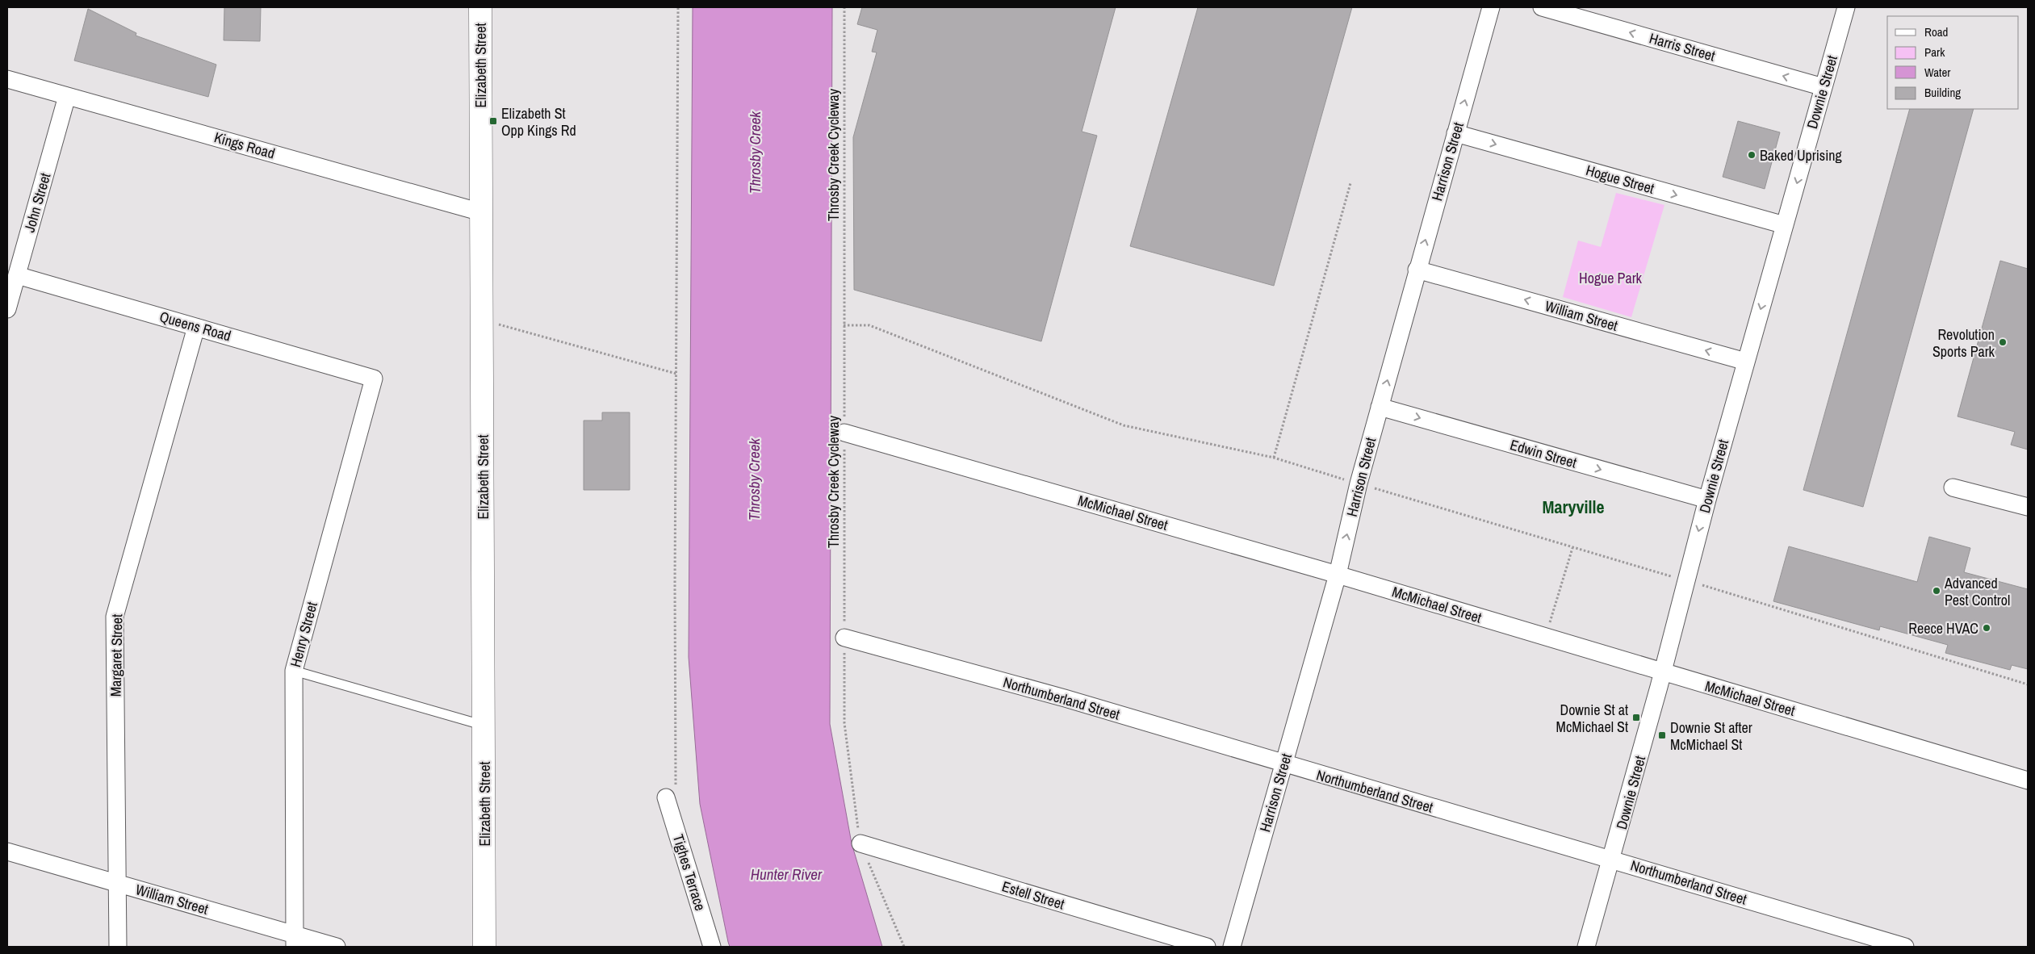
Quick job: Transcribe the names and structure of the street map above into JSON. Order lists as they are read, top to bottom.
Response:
{
  "streets": {
    "main road": ["Elizabeth Street"],
    "street": [
      "Harris Street",
      "Downie Street",
      "Kings Road",
      "Harrison Street",
      "Hogue Street",
      "John Street",
      "William Street",
      "Queens Road",
      "Edwin Street",
      "McMichael Street",
      "Henry Street",
      "Margaret Street",
      "Northumberland Street",
      "Tighes Terrace",
      "Estell Street"
    ],
    "path": ["Throsby Creek Cycleway"]
  },
  "crossings": [
    ["Harris Street", "Downie Street"],
    ["Elizabeth Street", "Kings Road"],
    ["Downie Street", "Hogue Street"],
    ["Downie Street", "William Street"],
    ["Downie Street", "Edwin Street"],
    ["Downie Street", "McMichael Street"],
    ["Downie Street", "Northumberland Street"],
    ["Kings Road", "John Street"],
    ["Throsby Creek Cycleway", "McMichael Street"],
    ["Throsby Creek Cycleway", "Northumberland Street"],
    ["Throsby Creek Cycleway", "Estell Street"],
    ["Harrison Street", "Hogue Street"],
    ["Harrison Street", "William Street"],
    ["Harrison Street", "Edwin Street"],
    ["Harrison Street", "McMichael Street"],
    ["Harrison Street", "Northumberland Street"],
    ["John Street", "Queens Road"],
    ["William Street", "Henry Street"],
    ["William Street", "Margaret Street"],
    ["Queens Road", "Henry Street"],
    ["Queens Road", "Margaret Street"]
  ],
  "one_way": [
    "Harris Street",
    "Downie Street",
    "Harrison Street",
    "Hogue Street",
    "William Street",
    "Edwin Street"
  ],
  "districts": ["Maryville"],
  "water": ["Throsby Creek", "Hunter River"],
  "parks": ["Hogue Park"],
  "places": {
    "transit": ["Elizabeth St Opp Kings Rd", "Downie St at McMichael St", "Downie St after McMichael St"],
    "other": [
      "Baked Uprising",
      "Revolution Sports Park",
      "Advanced Pest Control",
      "Reece HVAC"
    ]
  },
  "legend": [
    "Road",
    "Park",
    "Water",
    "Building"
  ]
}
